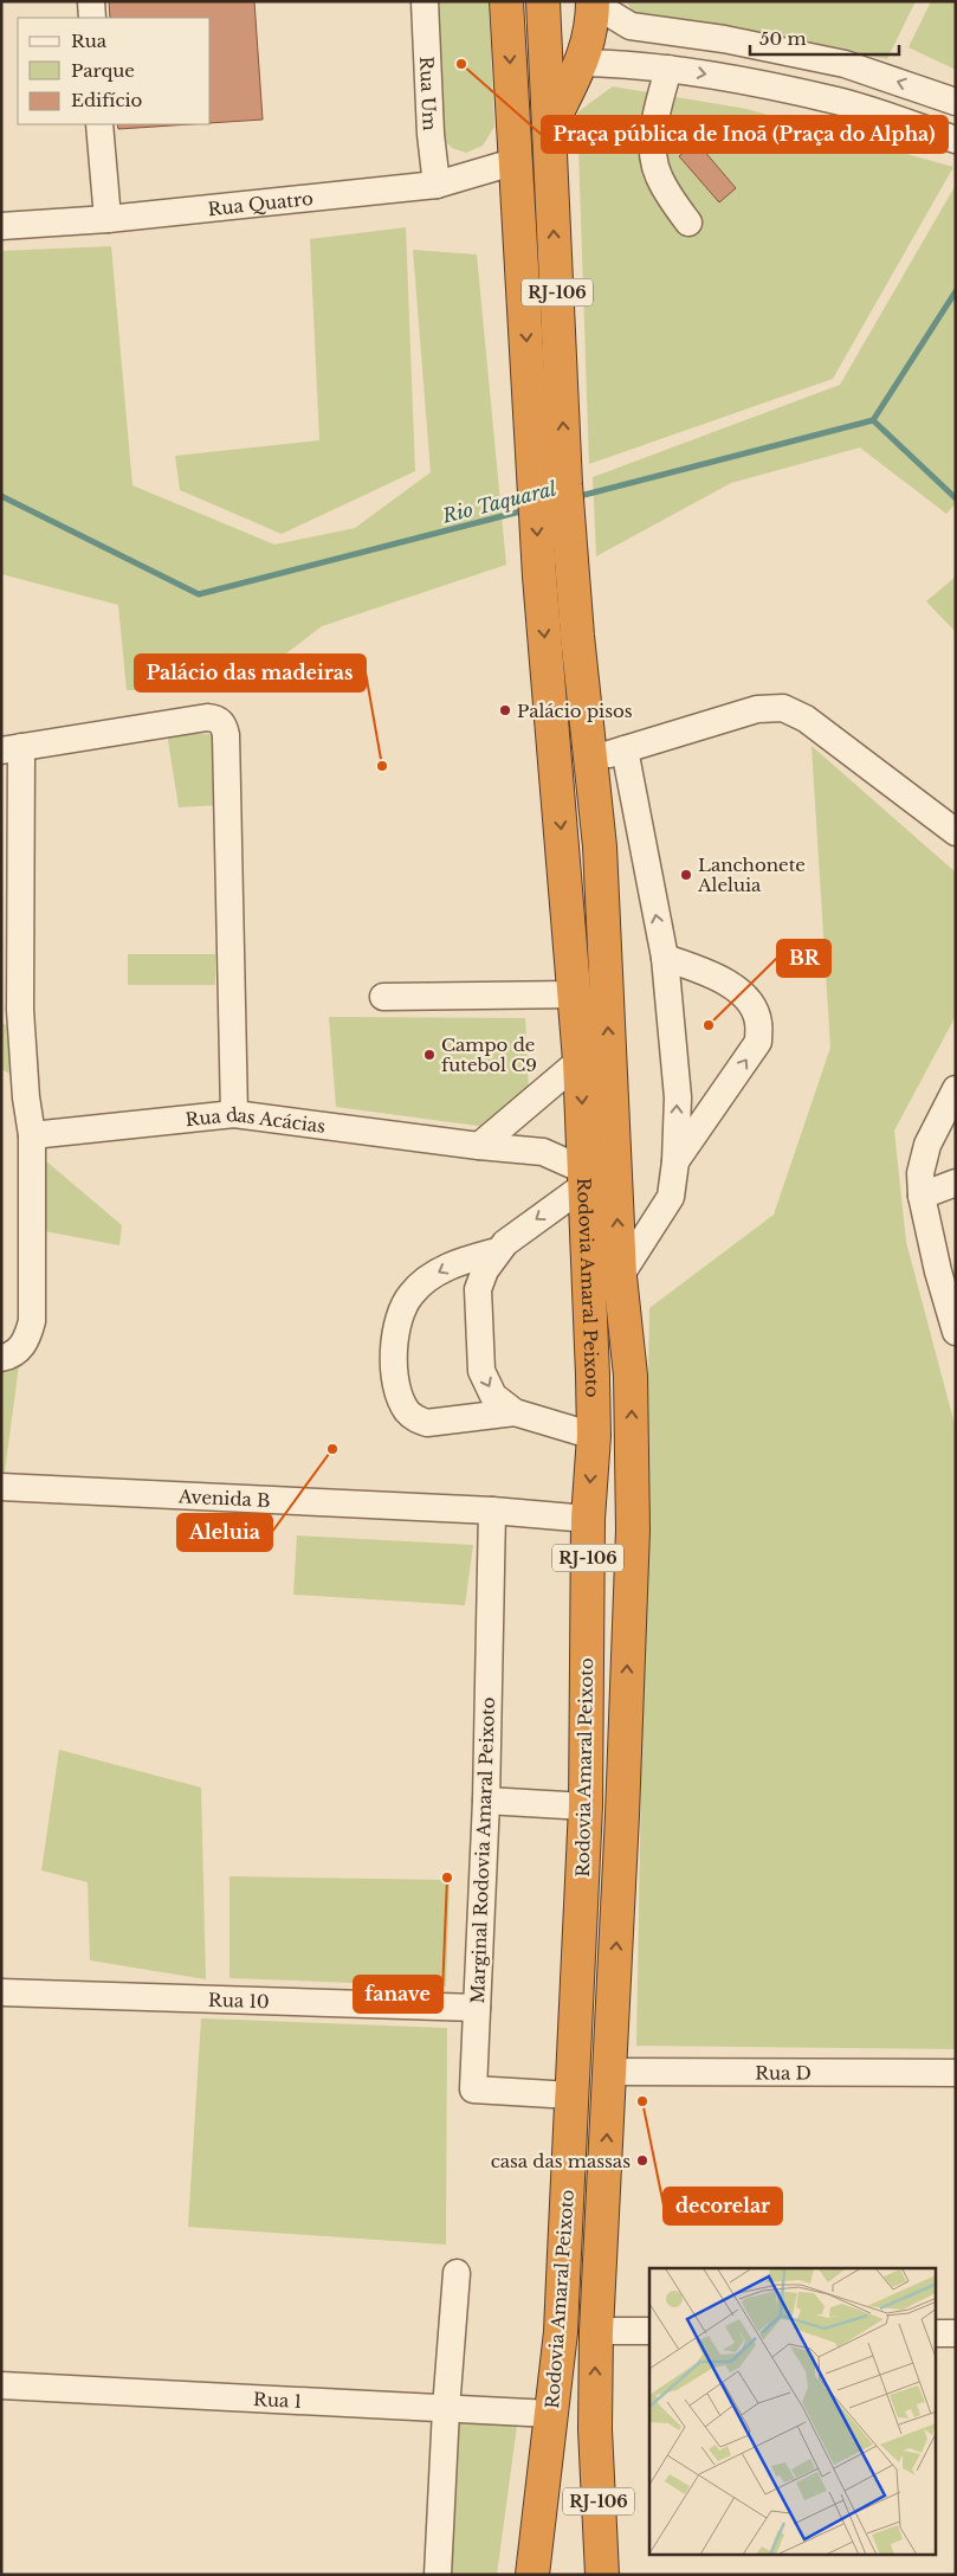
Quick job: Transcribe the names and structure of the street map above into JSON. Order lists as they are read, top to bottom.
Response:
{
  "streets": {
    "highway": ["RJ-106", "Rodovia Amaral Peixoto"],
    "street": [
      "Rua Um",
      "Rua Quatro",
      "Rua das Acácias",
      "Avenida B",
      "Marginal Rodovia Amaral Peixoto",
      "Rua 10",
      "Rua D",
      "Rua 1"
    ]
  },
  "crossings": [
    ["Rua Um", "Rua Quatro"],
    ["Rua Quatro", "Rodovia Amaral Peixoto"],
    ["Rua das Acácias", "Rodovia Amaral Peixoto"],
    ["Rodovia Amaral Peixoto", "Avenida B"],
    ["Rodovia Amaral Peixoto", "Marginal Rodovia Amaral Peixoto"],
    ["Rodovia Amaral Peixoto", "Rua D"],
    ["Rodovia Amaral Peixoto", "Rua 1"],
    ["Avenida B", "Marginal Rodovia Amaral Peixoto"],
    ["Marginal Rodovia Amaral Peixoto", "Rua 10"]
  ],
  "water": ["Rio Taquaral"],
  "places": [
    "Praça pública de Inoã (Praça do Alpha)",
    "Palácio pisos",
    "Palácio das madeiras",
    "Lanchonete Aleluia",
    "BR",
    "Campo de futebol C9",
    "Aleluia",
    "fanave",
    "decorelar",
    "casa das massas"
  ],
  "legend": ["Rua", "Parque", "Edifício"],
  "scale_bar": "50 m"
}
